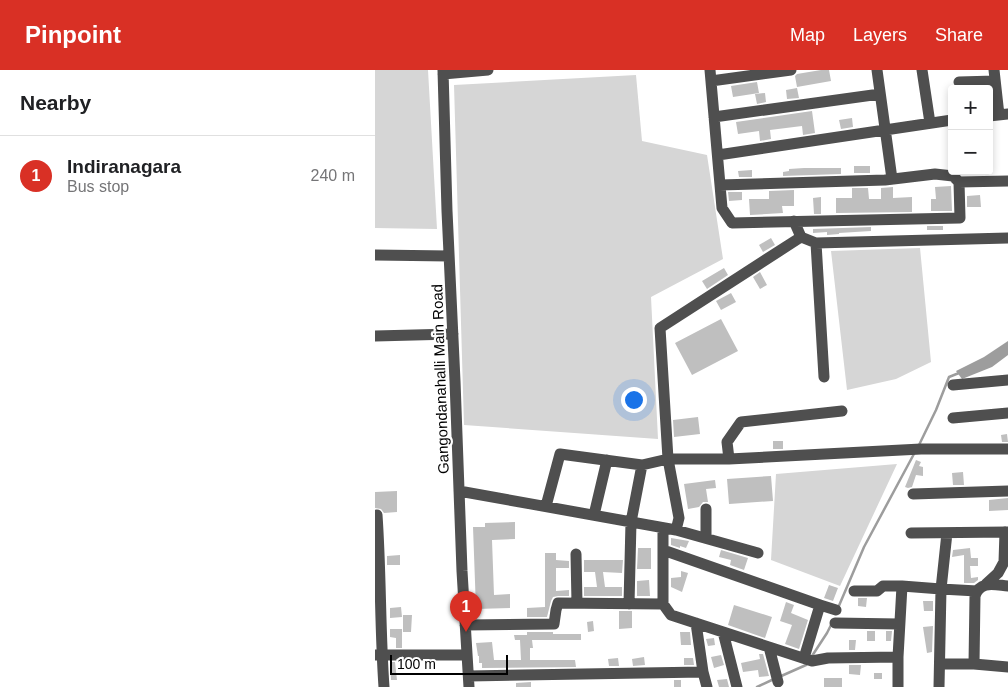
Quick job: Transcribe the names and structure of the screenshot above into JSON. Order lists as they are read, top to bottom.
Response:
{
  "streets": {
    "street": ["Gangondanahalli Main Road"]
  },
  "scale_bar": "100 m",
  "page": {
    "header": "Pinpoint",
    "nav": ["Map", "Layers", "Share"],
    "heading": "Nearby",
    "map_buttons": ["+", "−"],
    "list": [
      {
        "mark": "1",
        "name": "Indiranagara",
        "note": "Bus stop",
        "value": "240 m"
      }
    ],
    "pins": "1",
    "scale": "100 m"
  }
}
